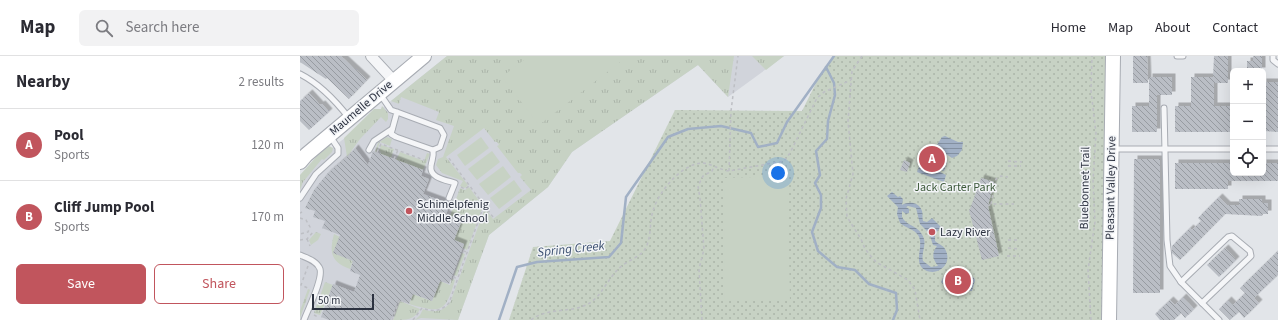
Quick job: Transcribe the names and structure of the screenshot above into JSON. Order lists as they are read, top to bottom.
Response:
{
  "streets": {
    "street": ["Maumelle Drive", "Pleasant Valley Drive"],
    "path": ["Bluebonnet Trail"]
  },
  "water": ["Spring Creek"],
  "parks": ["Jack Carter Park"],
  "places": ["Schimelpfenig Middle School", "Lazy River"],
  "scale_bar": "50 m",
  "page": {
    "header": "Map",
    "search": "Search here",
    "nav": [
      "Home",
      "Map",
      "About",
      "Contact"
    ],
    "heading": ["Nearby", "2 results"],
    "map_buttons": ["+", "−"],
    "list": [
      {
        "mark": "A",
        "name": "Pool",
        "note": "Sports",
        "value": "120 m"
      },
      {
        "mark": "B",
        "name": "Cliff Jump Pool",
        "note": "Sports",
        "value": "170 m"
      }
    ],
    "pins": ["A", "B"],
    "buttons": ["Save", "Share"],
    "scale": "50 m"
  }
}
